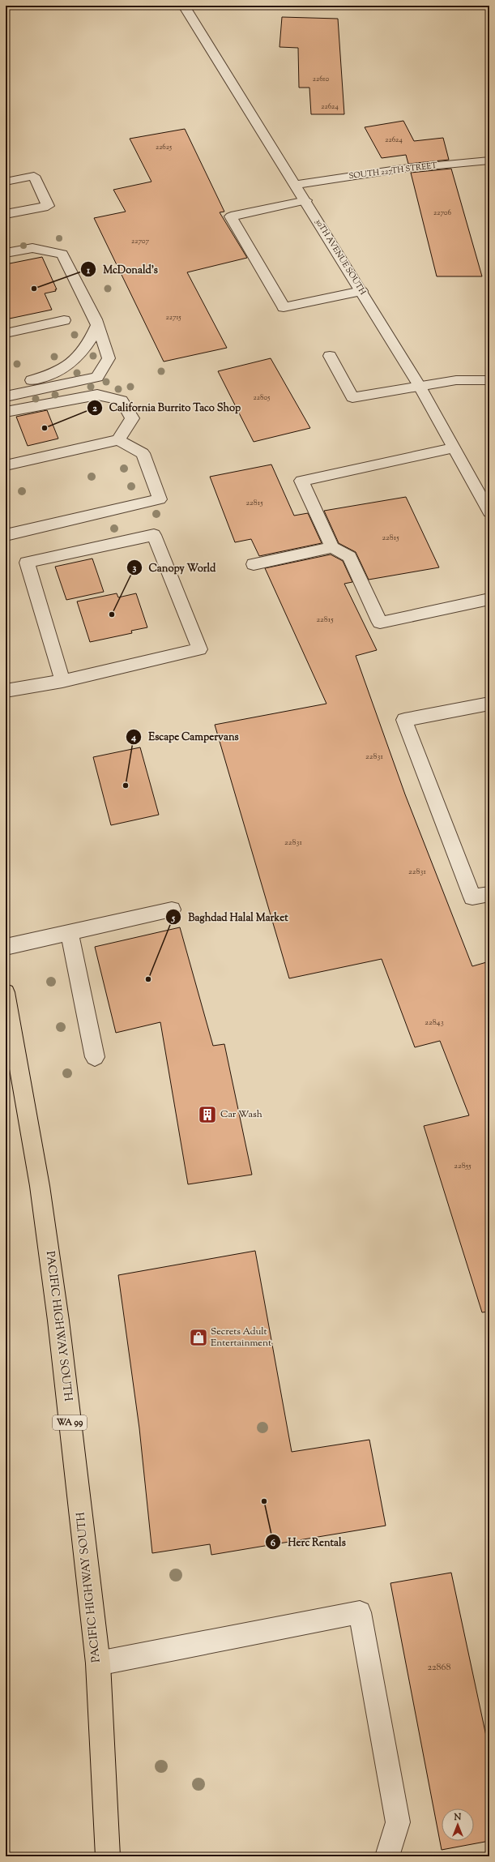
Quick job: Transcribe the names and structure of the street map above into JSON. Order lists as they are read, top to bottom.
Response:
{
  "streets": {
    "main road": ["PACIFIC HIGHWAY SOUTH", "WA 99"],
    "street": ["SOUTH 227TH STREET", "30TH AVENUE SOUTH"]
  },
  "crossings": [
    ["SOUTH 227TH STREET", "30TH AVENUE SOUTH"]
  ],
  "places": {
    "other": [
      "McDonald's",
      "California Burrito Taco Shop",
      "Canopy World",
      "Escape Campervans",
      "Baghdad Halal Market",
      "Herc Rentals"
    ],
    "building": ["Car Wash"],
    "shop": ["Secrets Adult Entertainment"]
  },
  "house_numbers": [
    "22610",
    "22624",
    "22624",
    "22625",
    "22706",
    "22707",
    "22715",
    "22805",
    "22815",
    "22815",
    "22815",
    "22831",
    "22831",
    "22831",
    "22843",
    "22855",
    "22868"
  ],
  "north": "top"
}
